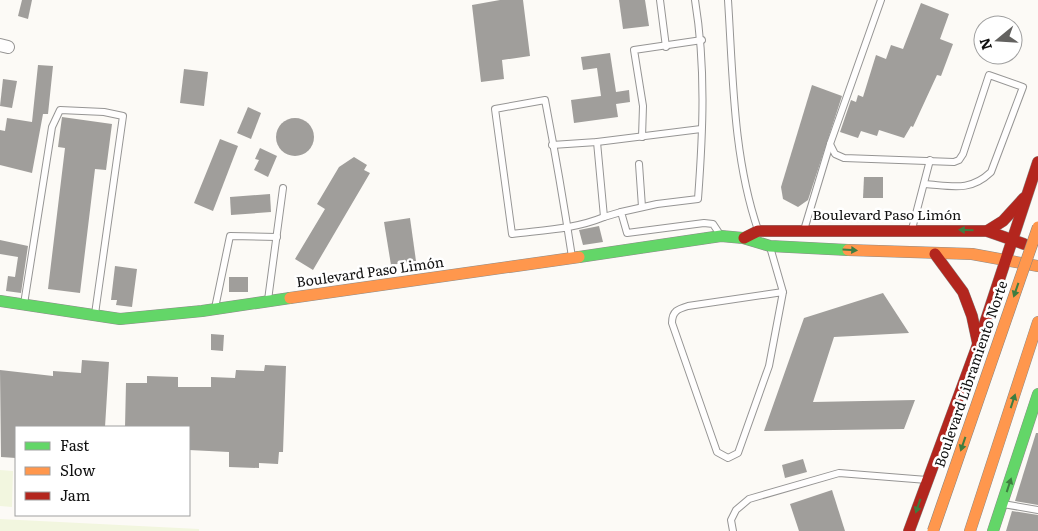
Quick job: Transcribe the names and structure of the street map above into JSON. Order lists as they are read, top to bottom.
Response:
{
  "streets": {
    "main road": ["Boulevard Paso Limón", "Boulevard Libramiento Norte"]
  },
  "legend": ["Fast", "Slow", "Jam"],
  "north": "left"
}
